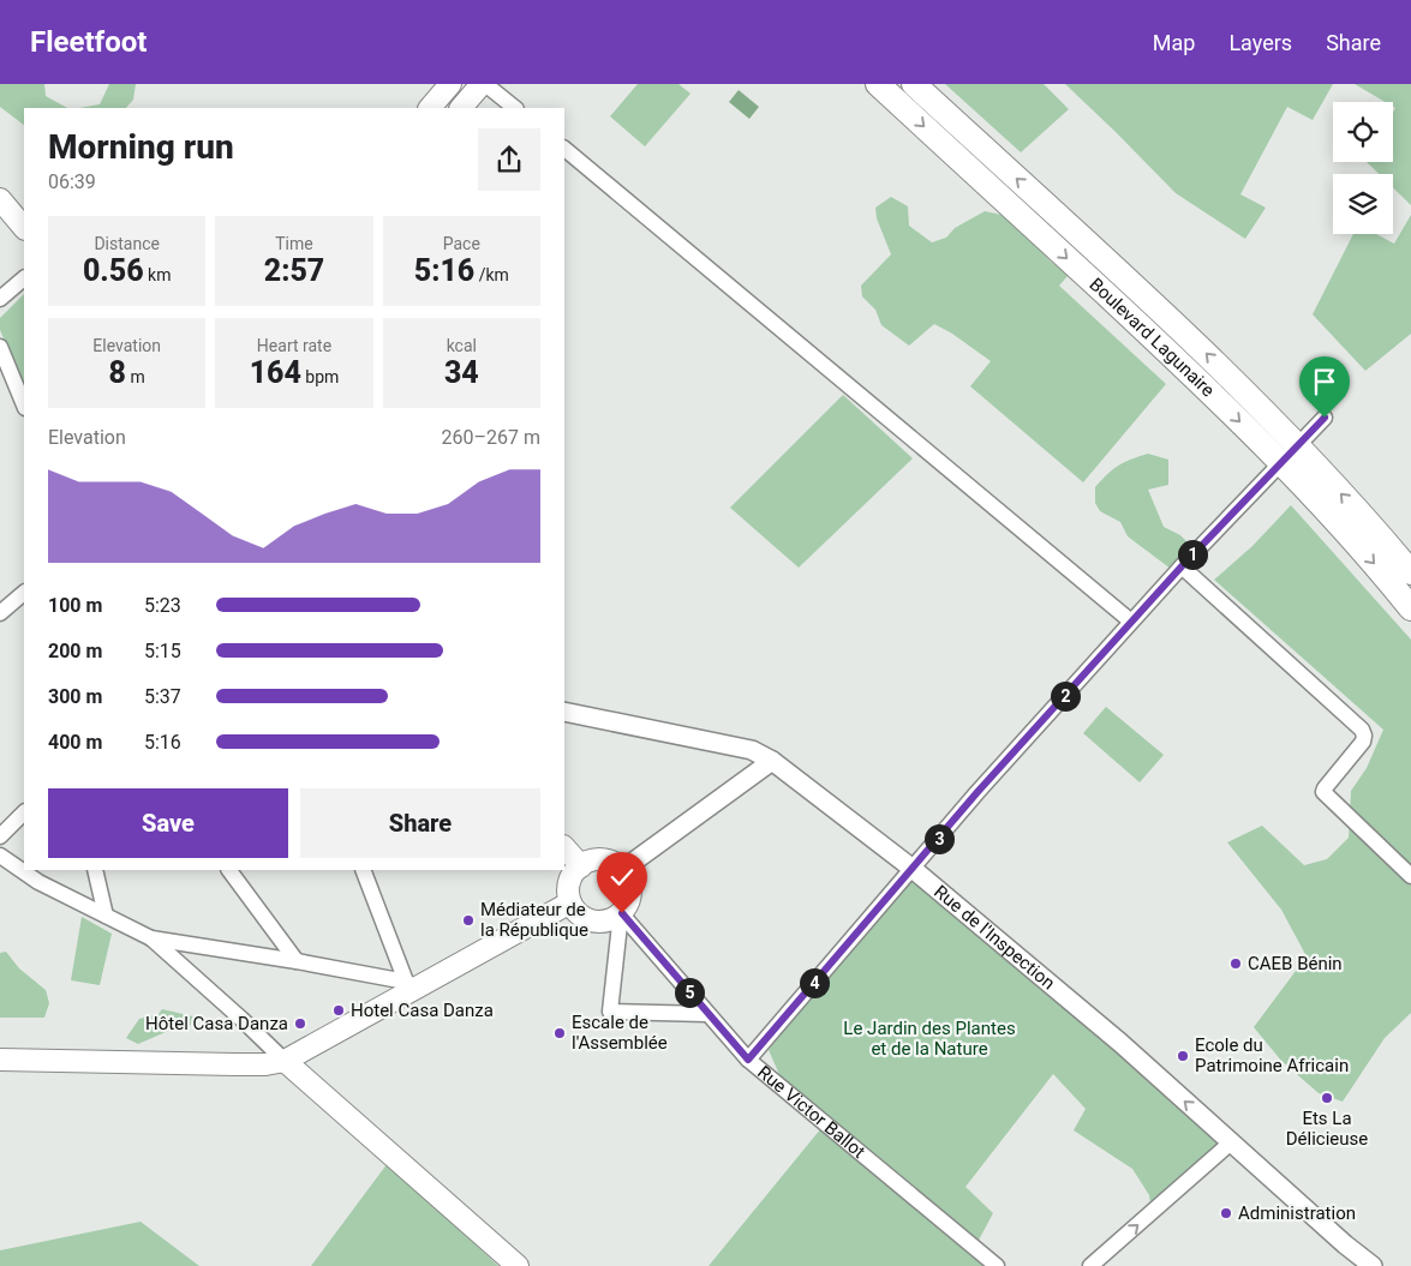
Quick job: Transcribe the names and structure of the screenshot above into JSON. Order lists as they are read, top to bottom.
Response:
{
  "streets": {
    "highway": ["Boulevard Lagunaire"],
    "street": ["Rue de l'Inspection", "Rue Victor Ballot"]
  },
  "one_way": ["Rue de l'Inspection"],
  "parks": ["Le Jardin des Plantes et de la Nature"],
  "places": [
    "Médiateur de la République",
    "CAEB Bénin",
    "Hotel Casa Danza",
    "Hôtel Casa Danza",
    "Escale de l'Assemblée",
    "Ecole du Patrimoine Africain",
    "Ets La Délicieuse",
    "Administration"
  ],
  "page": {
    "header": "Fleetfoot",
    "nav": ["Map", "Layers", "Share"],
    "heading": ["Morning run", "06:39"],
    "stats": [
      ["Distance", "0.56 km"],
      ["Time", "2:57"],
      ["Pace", "5:16 /km"],
      ["Elevation", "8 m"],
      ["Heart rate", "164 bpm"],
      ["kcal", "34"]
    ],
    "chart": ["Elevation", "260–267 m"],
    "pins": [
      "1",
      "2",
      "3",
      "4",
      "5"
    ],
    "list": [
      {
        "name": "100 m",
        "note": "5:23"
      },
      {
        "name": "200 m",
        "note": "5:15"
      },
      {
        "name": "300 m",
        "note": "5:37"
      },
      {
        "name": "400 m",
        "note": "5:16"
      }
    ],
    "buttons": ["Save", "Share"]
  }
}
